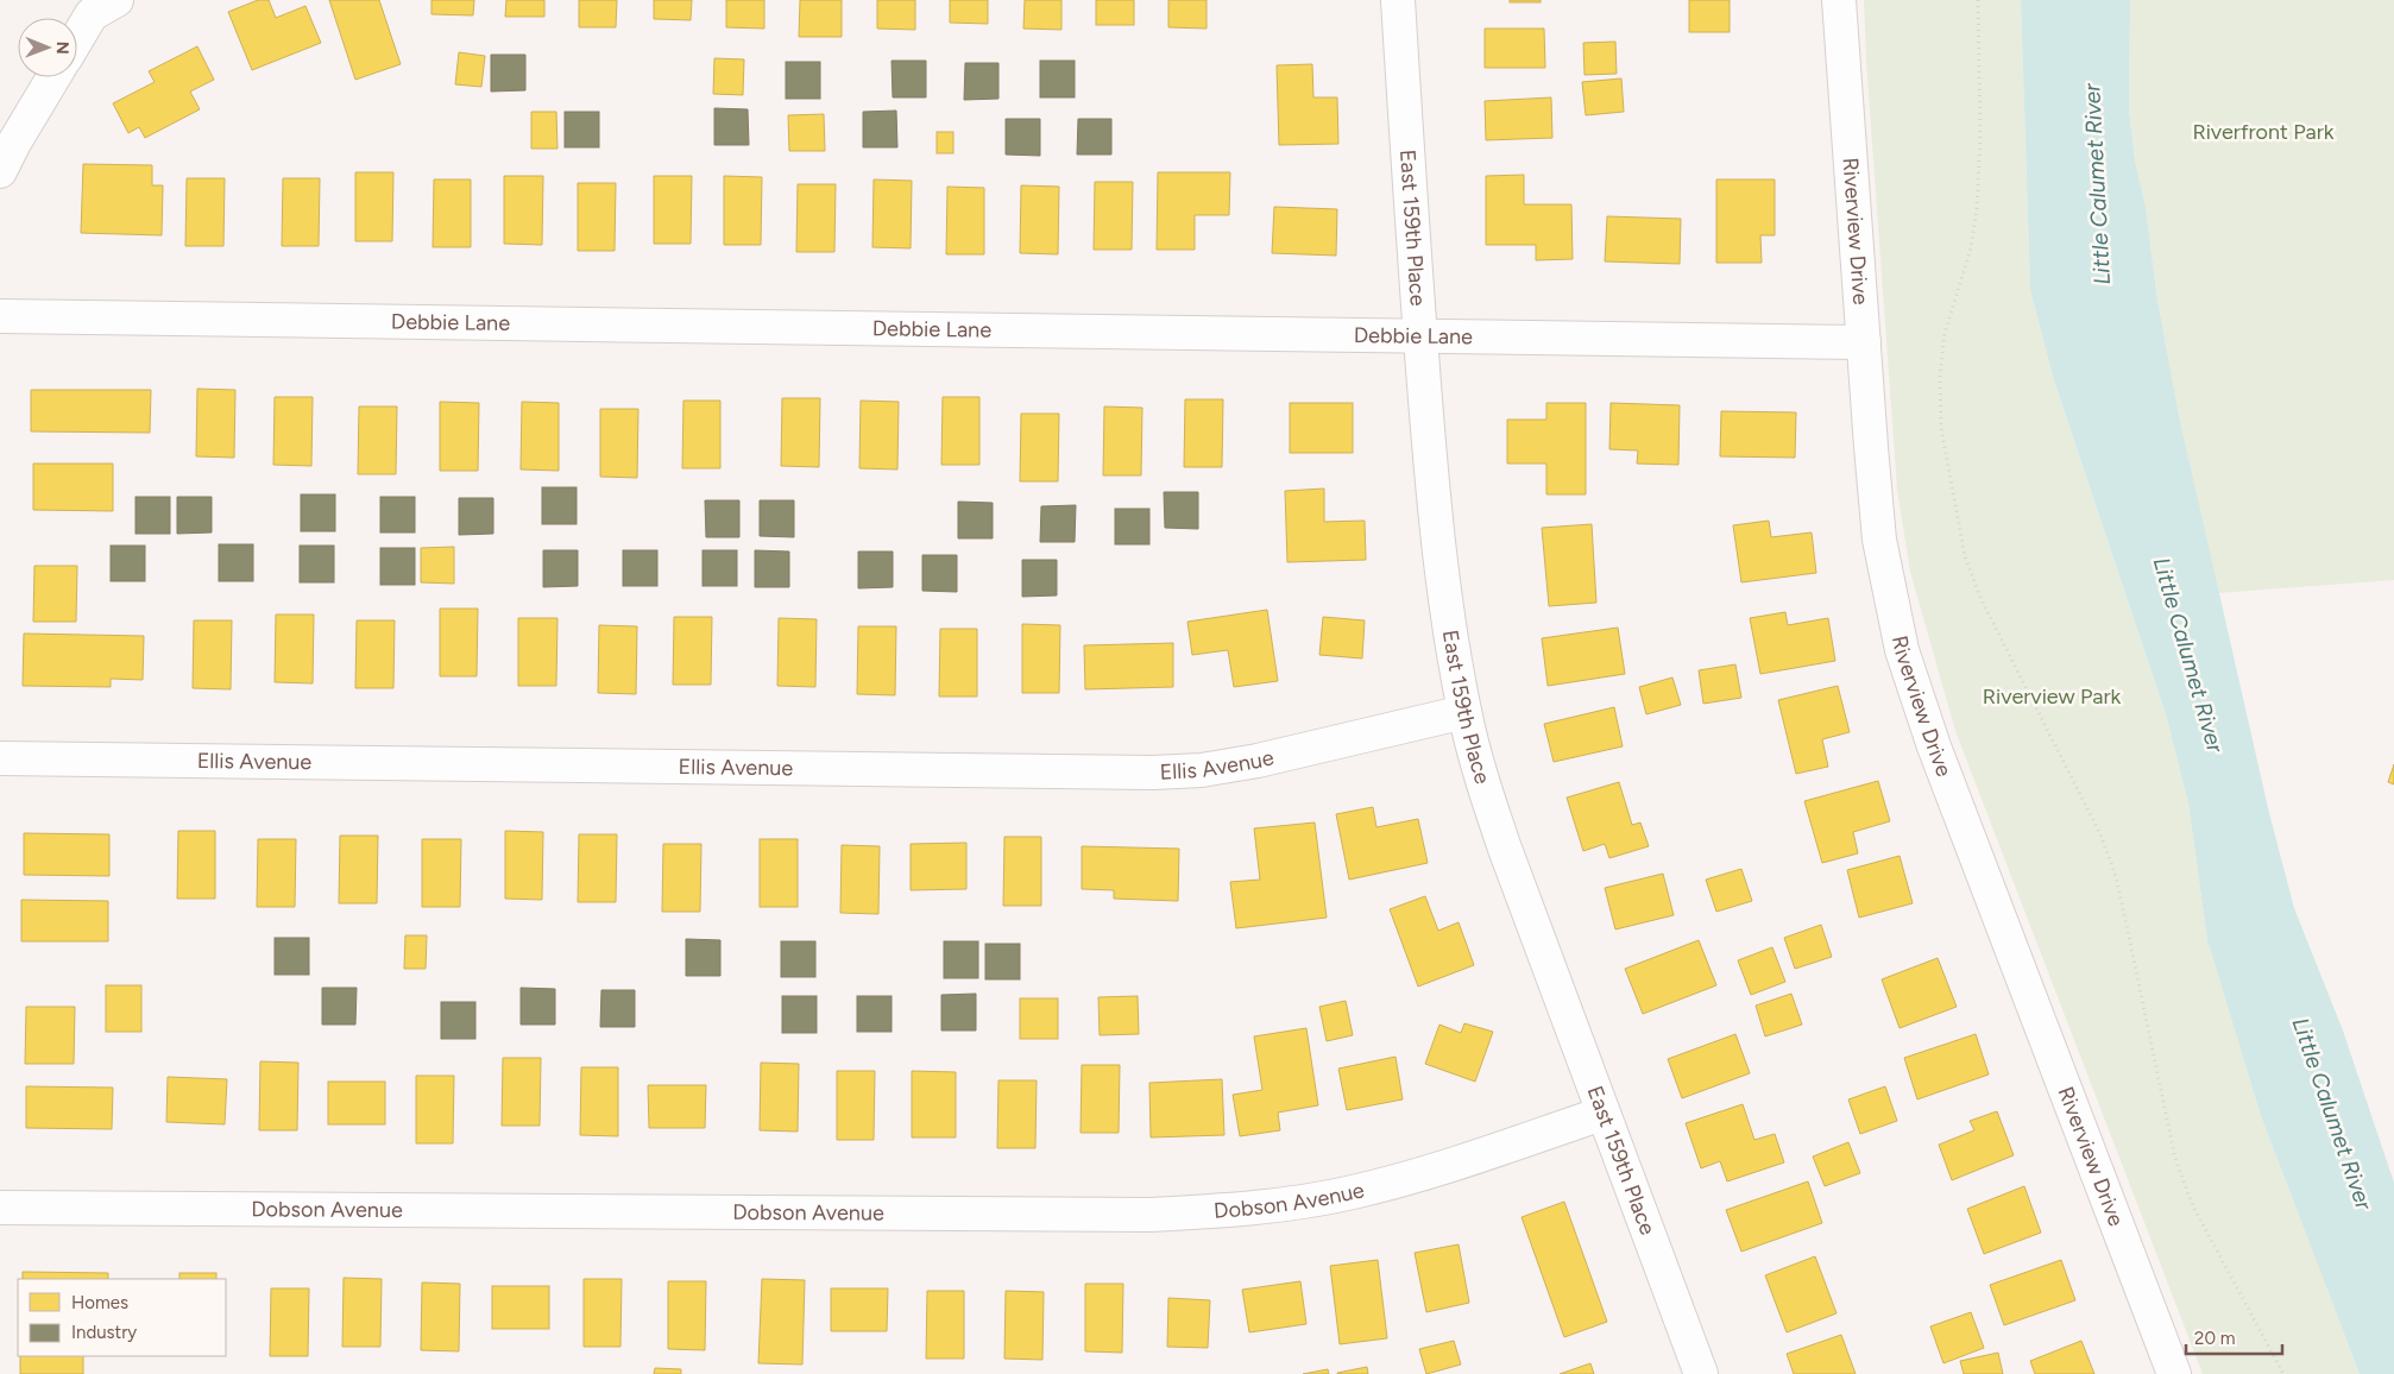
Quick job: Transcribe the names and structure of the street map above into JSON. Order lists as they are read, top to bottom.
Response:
{
  "streets": {
    "street": [
      "East 159th Place",
      "Riverview Drive",
      "Debbie Lane",
      "Ellis Avenue",
      "Dobson Avenue"
    ]
  },
  "crossings": [
    ["East 159th Place", "Debbie Lane"],
    ["East 159th Place", "Ellis Avenue"],
    ["East 159th Place", "Dobson Avenue"],
    ["Riverview Drive", "Debbie Lane"]
  ],
  "water": ["Little Calumet River"],
  "parks": ["Riverfront Park", "Riverview Park"],
  "legend": ["Homes", "Industry"],
  "scale_bar": "20 m",
  "north": "right"
}
